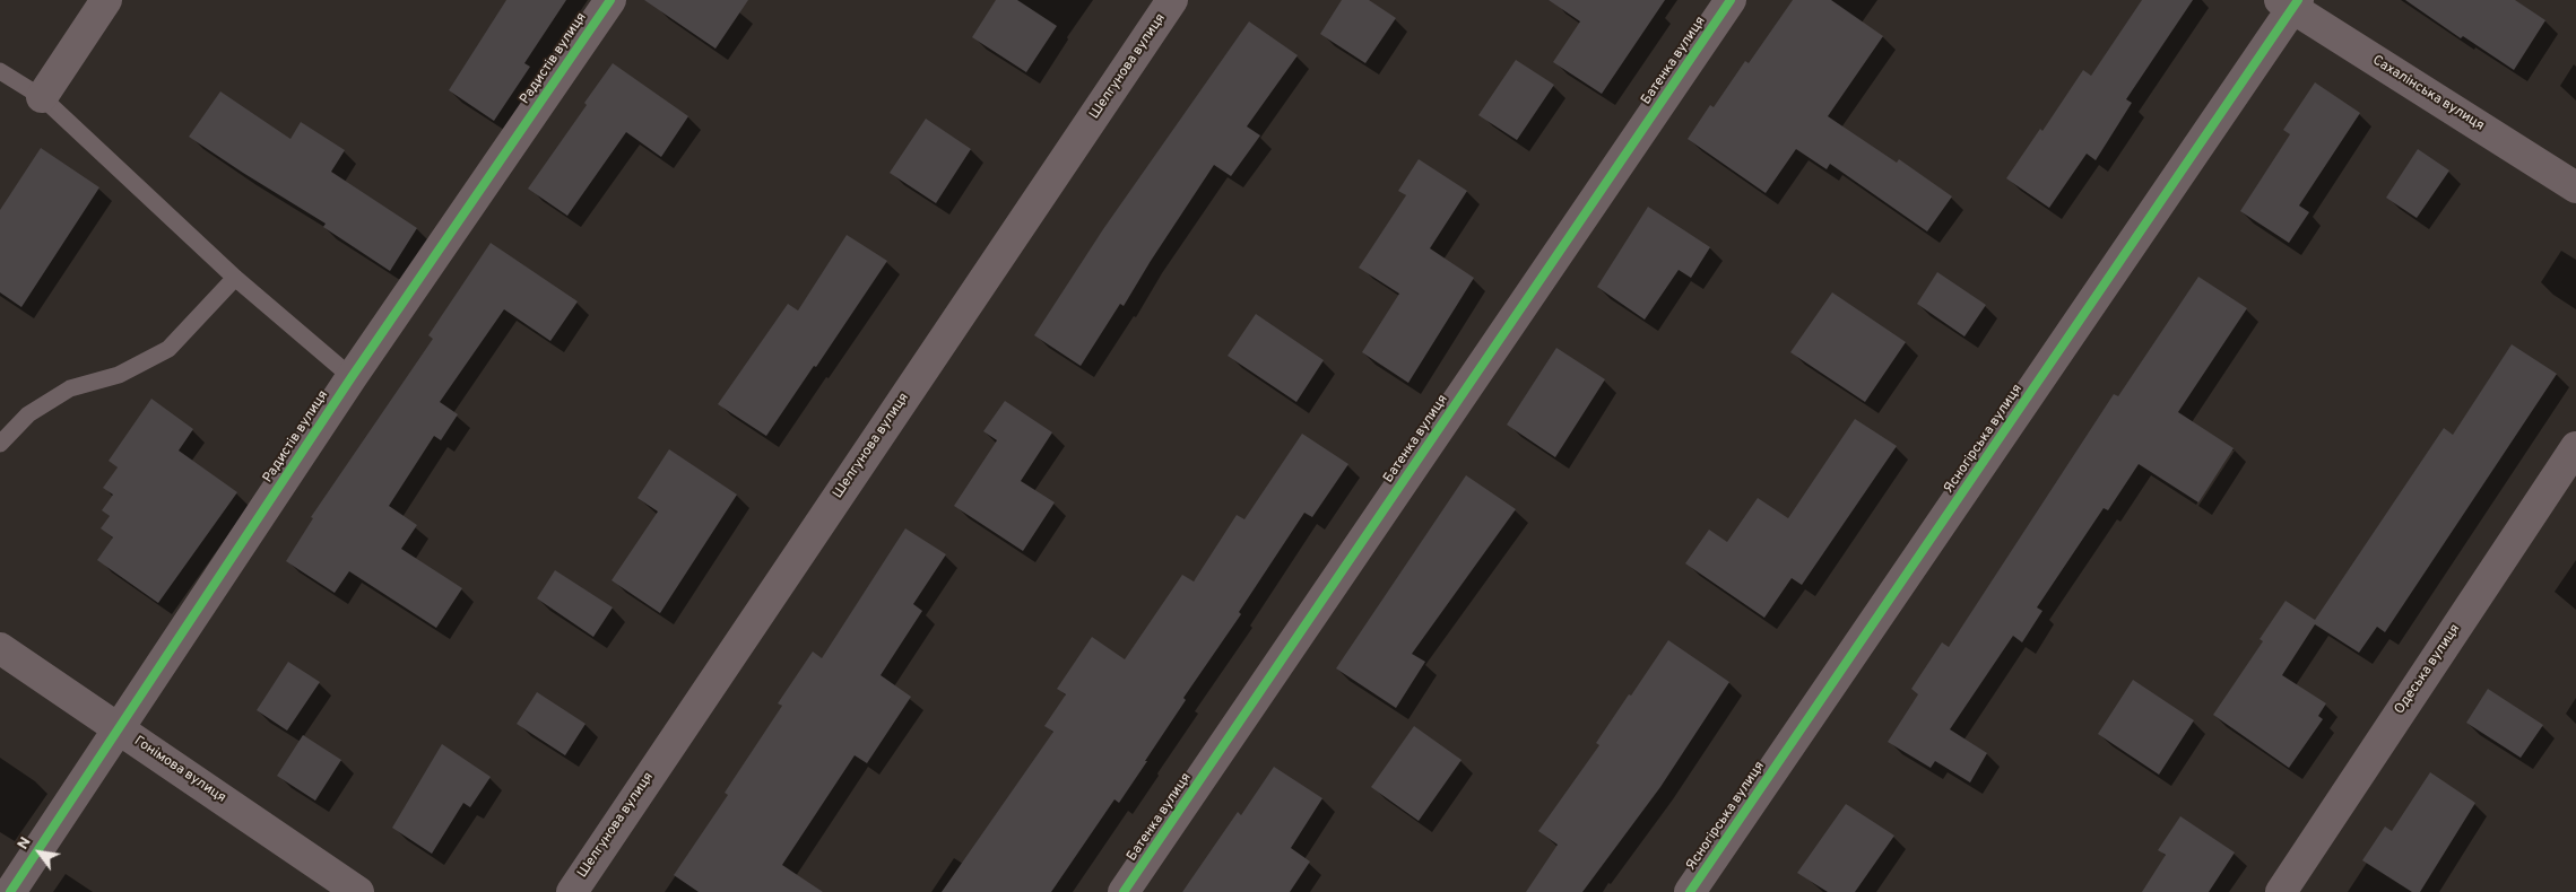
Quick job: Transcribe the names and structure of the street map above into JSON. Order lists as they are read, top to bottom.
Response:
{
  "streets": {
    "street": [
      "Радистів вулиця",
      "Батенка вулиця",
      "Шелгунова вулиця",
      "Сахалінська вулиця",
      "Ясногірська вулиця",
      "Одеська вулиця",
      "Гонімова вулиця"
    ]
  },
  "crossings": [
    ["Радистів вулиця", "Гонімова вулиця"],
    ["Сахалінська вулиця", "Ясногірська вулиця"]
  ],
  "north": "top left"
}
